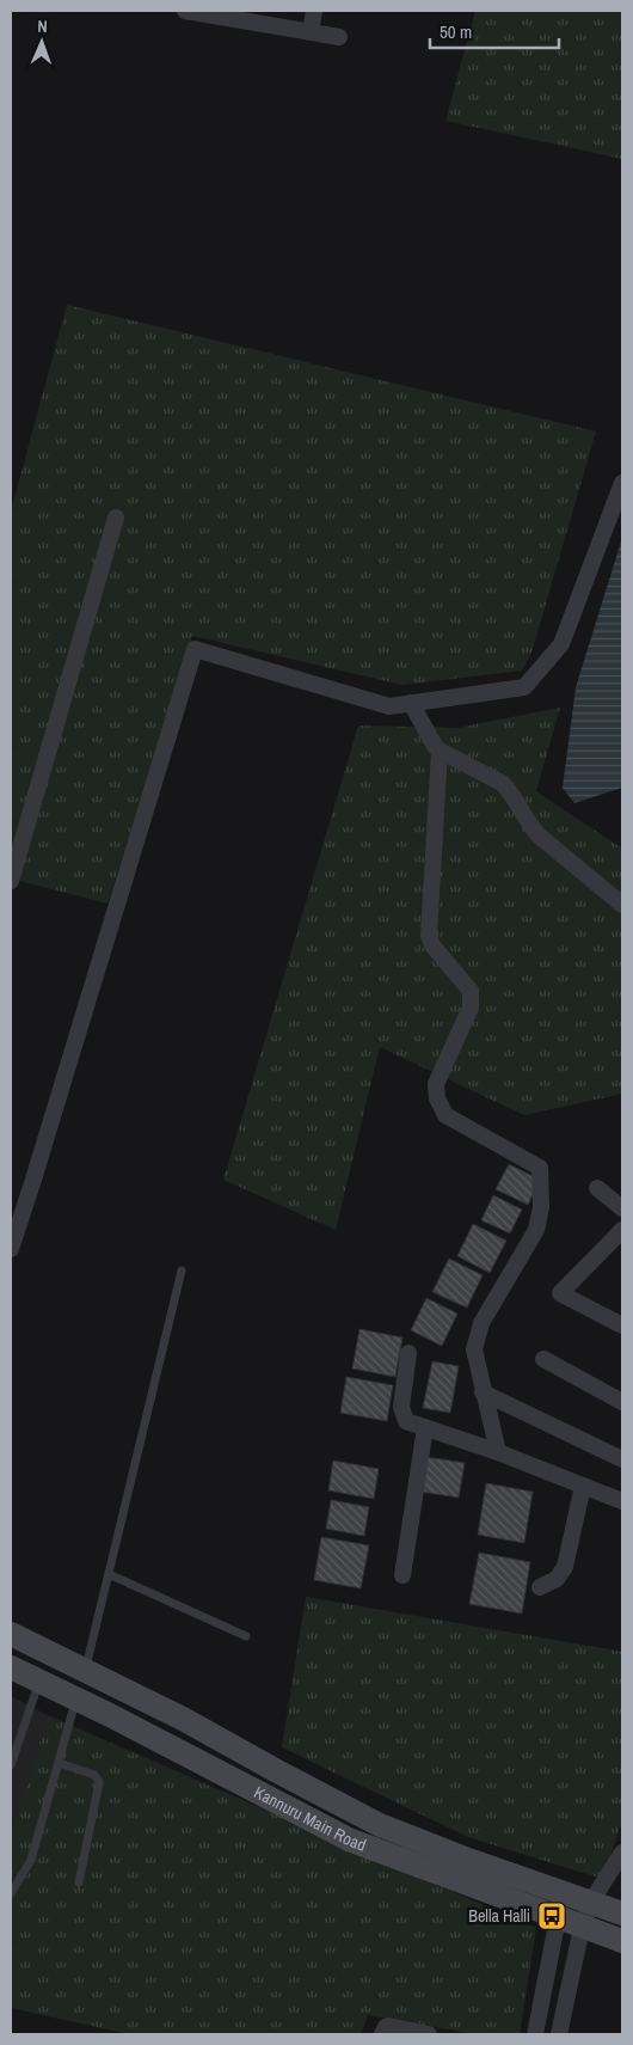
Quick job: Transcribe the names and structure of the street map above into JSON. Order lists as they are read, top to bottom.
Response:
{
  "streets": {
    "main road": ["Kannuru Main Road"]
  },
  "places": {
    "bus stop": ["Bella Halli"]
  },
  "scale_bar": "50 m",
  "north": "top"
}
